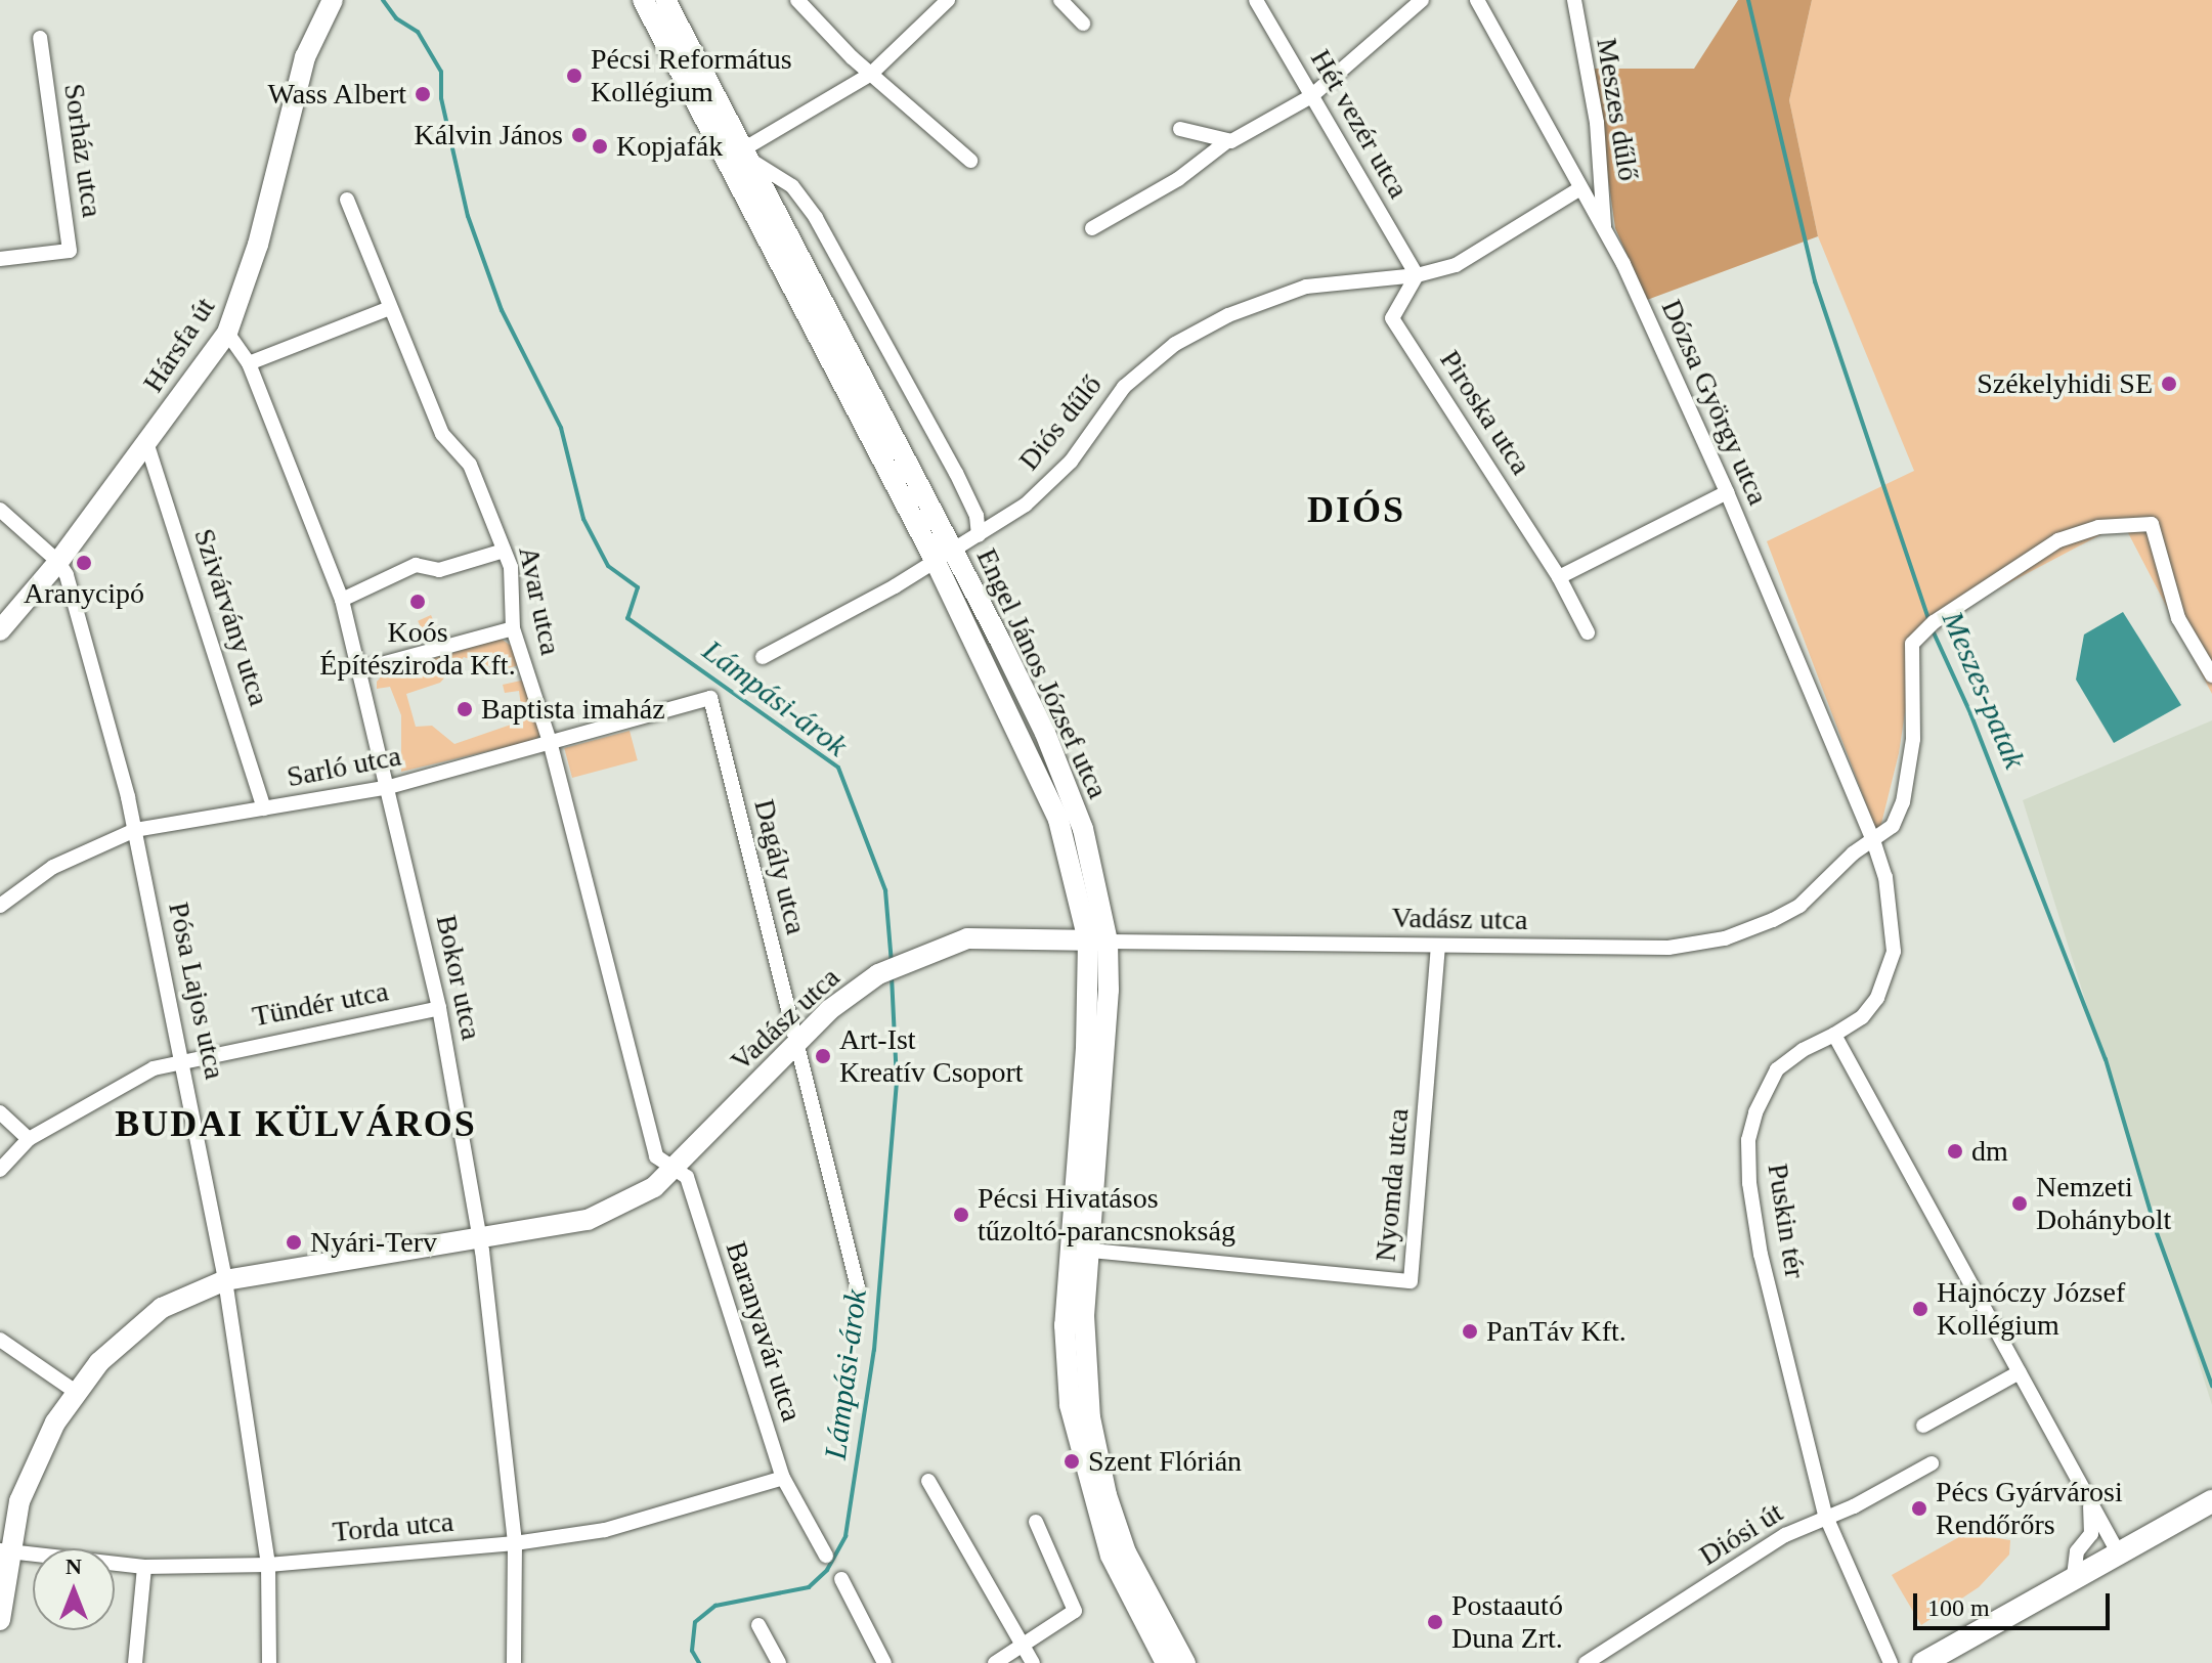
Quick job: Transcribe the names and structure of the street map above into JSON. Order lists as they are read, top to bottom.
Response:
{
  "streets": {
    "street": [
      "Meszes dűlő",
      "Hét vezér utca",
      "Sorház utca",
      "Hársfa út",
      "Dózsa György utca",
      "Piroska utca",
      "Diós dűlő",
      "Avar utca",
      "Szivárvány utca",
      "Engel János József utca",
      "Sarló utca",
      "Dagály utca",
      "Vadász utca",
      "Bokor utca",
      "Pósa Lajos utca",
      "Tündér utca",
      "Nyomda utca",
      "Puskin tér",
      "Baranyavár utca",
      "Torda utca",
      "Diósi út"
    ]
  },
  "crossings": [
    ["Meszes dűlő", "Dózsa György utca"],
    ["Hét vezér utca", "Piroska utca"],
    ["Hét vezér utca", "Diós dűlő"],
    ["Hársfa út", "Szivárvány utca"],
    ["Hársfa út", "Bokor utca"],
    ["Hársfa út", "Pósa Lajos utca"],
    ["Dózsa György utca", "Vadász utca"],
    ["Dózsa György utca", "Puskin tér"],
    ["Piroska utca", "Diós dűlő"],
    ["Diós dűlő", "Engel János József utca"],
    ["Avar utca", "Sarló utca"],
    ["Avar utca", "Vadász utca"],
    ["Avar utca", "Baranyavár utca"],
    ["Szivárvány utca", "Sarló utca"],
    ["Engel János József utca", "Vadász utca"],
    ["Engel János József utca", "Nyomda utca"],
    ["Sarló utca", "Dagály utca"],
    ["Sarló utca", "Bokor utca"],
    ["Sarló utca", "Pósa Lajos utca"],
    ["Dagály utca", "Vadász utca"],
    ["Vadász utca", "Bokor utca"],
    ["Vadász utca", "Pósa Lajos utca"],
    ["Vadász utca", "Nyomda utca"],
    ["Vadász utca", "Baranyavár utca"],
    ["Vadász utca", "Torda utca"],
    ["Bokor utca", "Tündér utca"],
    ["Bokor utca", "Torda utca"],
    ["Pósa Lajos utca", "Tündér utca"],
    ["Pósa Lajos utca", "Torda utca"],
    ["Puskin tér", "Diósi út"],
    ["Baranyavár utca", "Torda utca"]
  ],
  "districts": ["DIÓS", "BUDAI KÜLVÁROS"],
  "water": ["Meszes-patak", "Lámpási-árok"],
  "places": [
    "Pécsi Református Kollégium",
    "Wass Albert",
    "Kálvin János",
    "Kopjafák",
    "Székelyhidi SE",
    "Aranycipó",
    "Koós Építésziroda Kft.",
    "Baptista imaház",
    "Art-Ist Kreatív Csoport",
    "dm",
    "Nemzeti Dohánybolt",
    "Pécsi Hivatásos tűzoltó-parancsnokság",
    "Nyári-Terv",
    "Hajnóczy József Kollégium",
    "PanTáv Kft.",
    "Szent Flórián",
    "Pécs Gyárvárosi Rendőrőrs",
    "Postaautó Duna Zrt."
  ],
  "scale_bar": "100 m",
  "north": "top"
}
